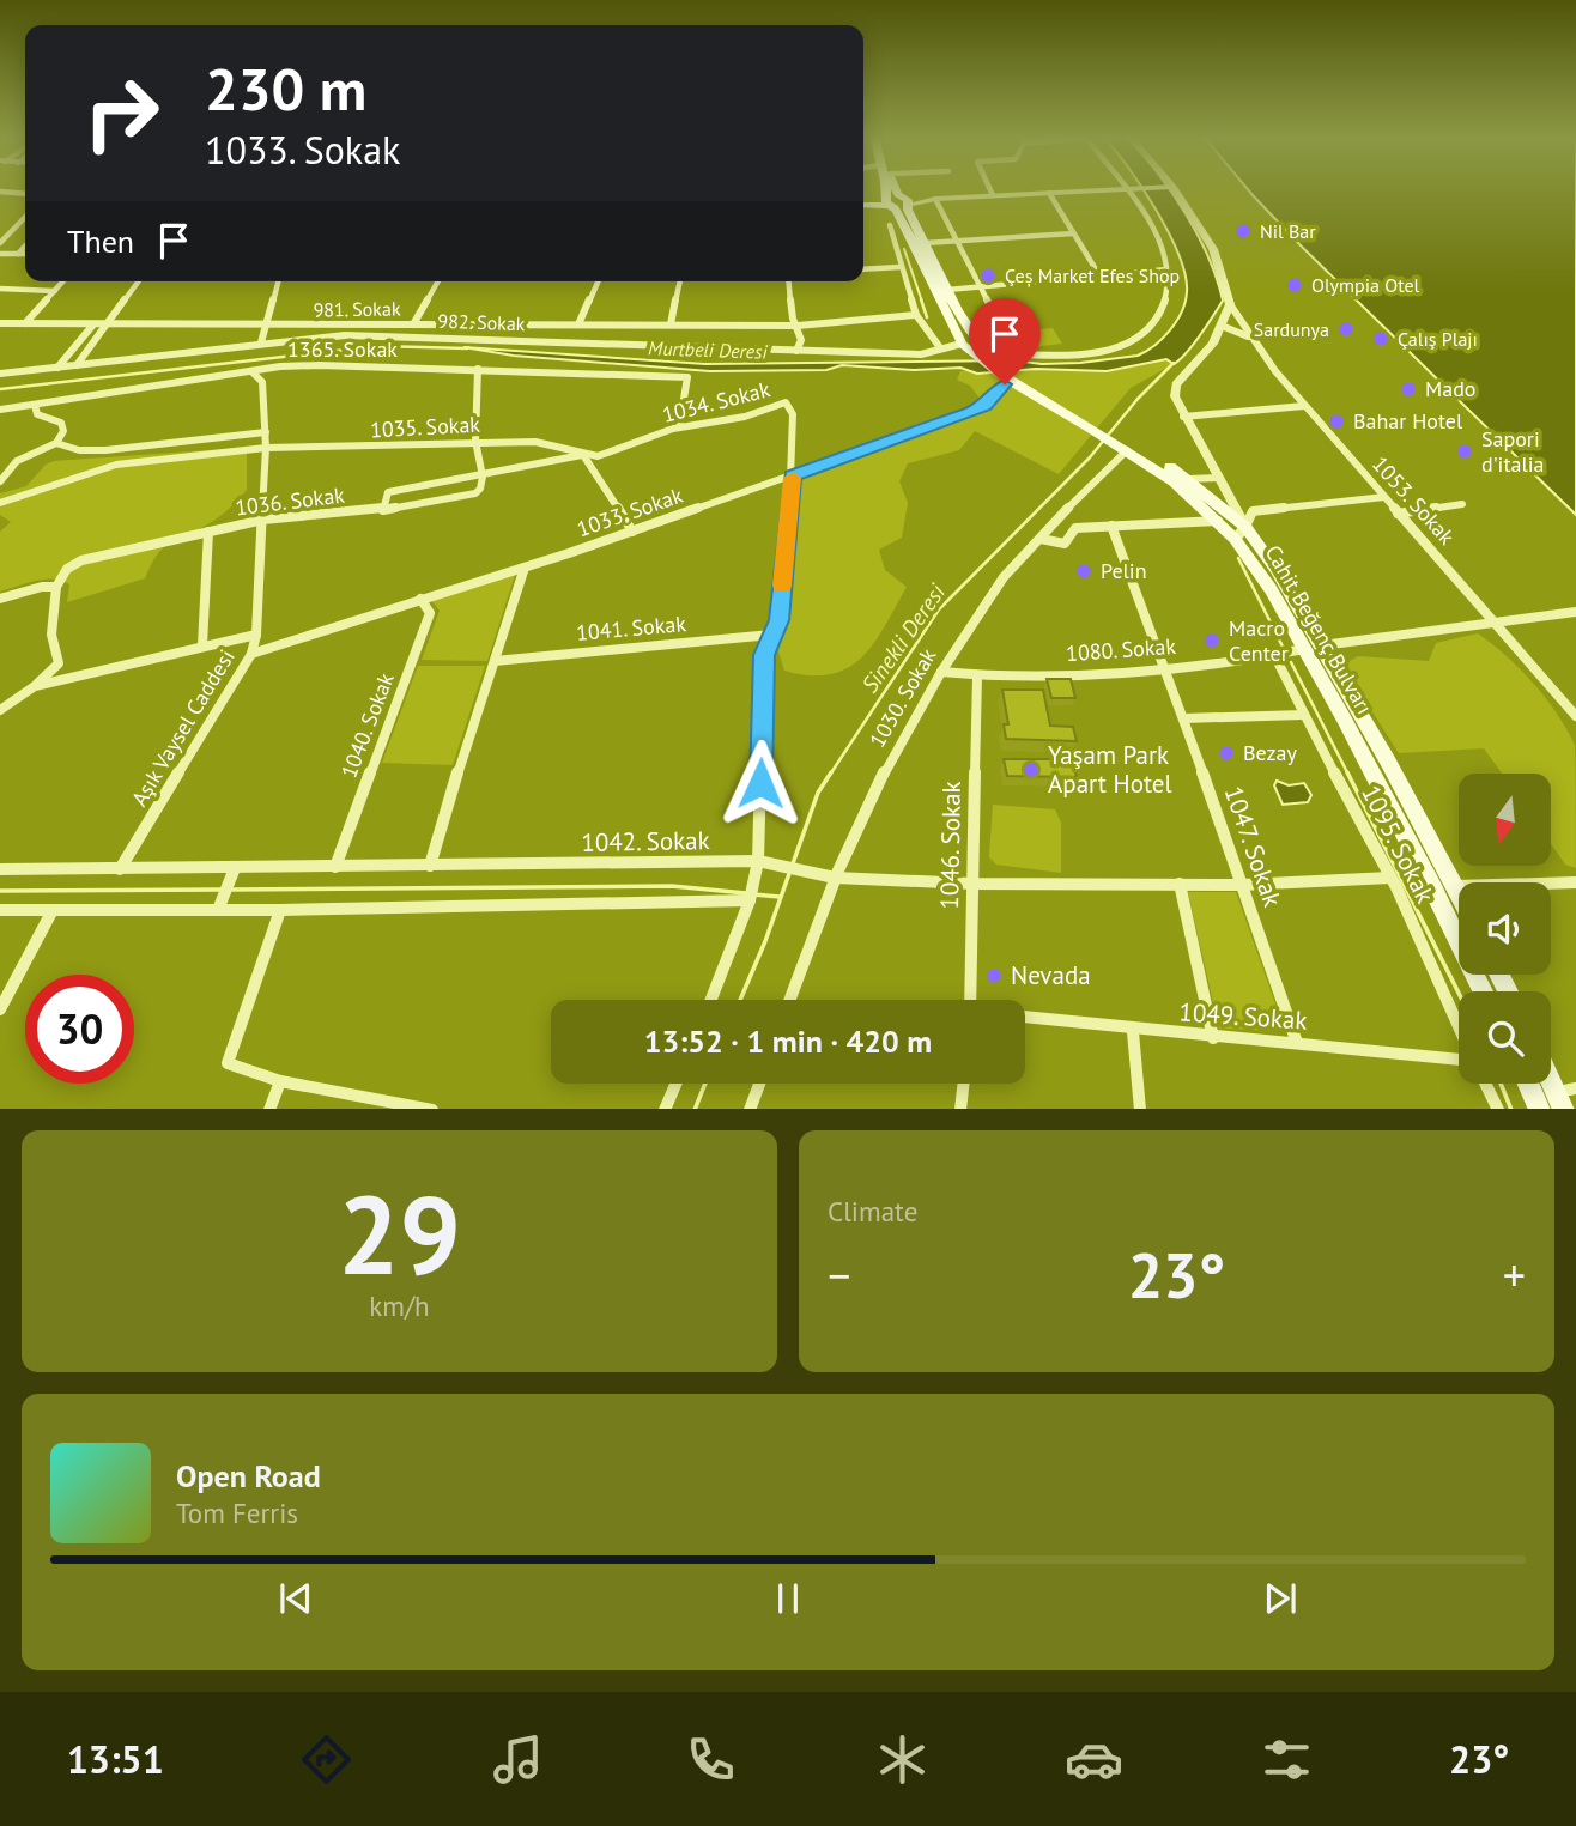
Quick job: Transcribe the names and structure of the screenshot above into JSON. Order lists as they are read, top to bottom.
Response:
{
  "streets": {
    "main road": ["Cahit Beğenç Bulvarı"],
    "street": [
      "981. Sokak",
      "982. Sokak",
      "1365. Sokak",
      "1034. Sokak",
      "1035. Sokak",
      "1053. Sokak",
      "1036. Sokak",
      "1033. Sokak",
      "1041. Sokak",
      "1080. Sokak",
      "1030. Sokak",
      "1040. Sokak",
      "Aşık Vaysel Caddesi",
      "1042. Sokak",
      "1095. Sokak",
      "1046. Sokak",
      "1047. Sokak",
      "1049. Sokak"
    ]
  },
  "crossings": [
    ["982. Sokak", "Cahit Beğenç Bulvarı"],
    ["1365. Sokak", "1034. Sokak"],
    ["1365. Sokak", "Aşık Vaysel Caddesi"],
    ["1034. Sokak", "1035. Sokak"],
    ["1034. Sokak", "1033. Sokak"],
    ["1035. Sokak", "Aşık Vaysel Caddesi"],
    ["1053. Sokak", "1080. Sokak"],
    ["1036. Sokak", "Aşık Vaysel Caddesi"],
    ["1033. Sokak", "Cahit Beğenç Bulvarı"],
    ["1033. Sokak", "1040. Sokak"],
    ["1033. Sokak", "Aşık Vaysel Caddesi"],
    ["Cahit Beğenç Bulvarı", "1080. Sokak"],
    ["Cahit Beğenç Bulvarı", "1030. Sokak"],
    ["1080. Sokak", "1030. Sokak"],
    ["1080. Sokak", "1095. Sokak"],
    ["1080. Sokak", "1046. Sokak"],
    ["1080. Sokak", "1047. Sokak"],
    ["1030. Sokak", "1042. Sokak"],
    ["1040. Sokak", "1042. Sokak"],
    ["Aşık Vaysel Caddesi", "1042. Sokak"],
    ["1042. Sokak", "1095. Sokak"],
    ["1042. Sokak", "1046. Sokak"],
    ["1042. Sokak", "1047. Sokak"],
    ["1047. Sokak", "1049. Sokak"]
  ],
  "water": ["Murtbeli Deresi", "Sinekli Deresi"],
  "places": [
    "Nil Bar",
    "Çeș Market Efes Shop",
    "Olympia Otel",
    "Sardunya",
    "Çalış Plajı",
    "Mado",
    "Bahar Hotel",
    "Sapori d'italia",
    "Pelin",
    "Macro Center",
    "Bezay",
    "Yaşam Park Apart Hotel",
    "Nevada"
  ],
  "north": "bottom",
  "page": {
    "turn": ["230 m", "1033. Sokak"],
    "then": "Then",
    "limit": "30",
    "trip": "13:52 · 1 min · 420 m",
    "tile": [
      ["29", "km/h"],
      "Climate"
    ],
    "heat": ["−", "23°", "+"],
    "song": ["Open Road", "Tom Ferris"],
    "tabs": ["13:51", "23°"]
  }
}
